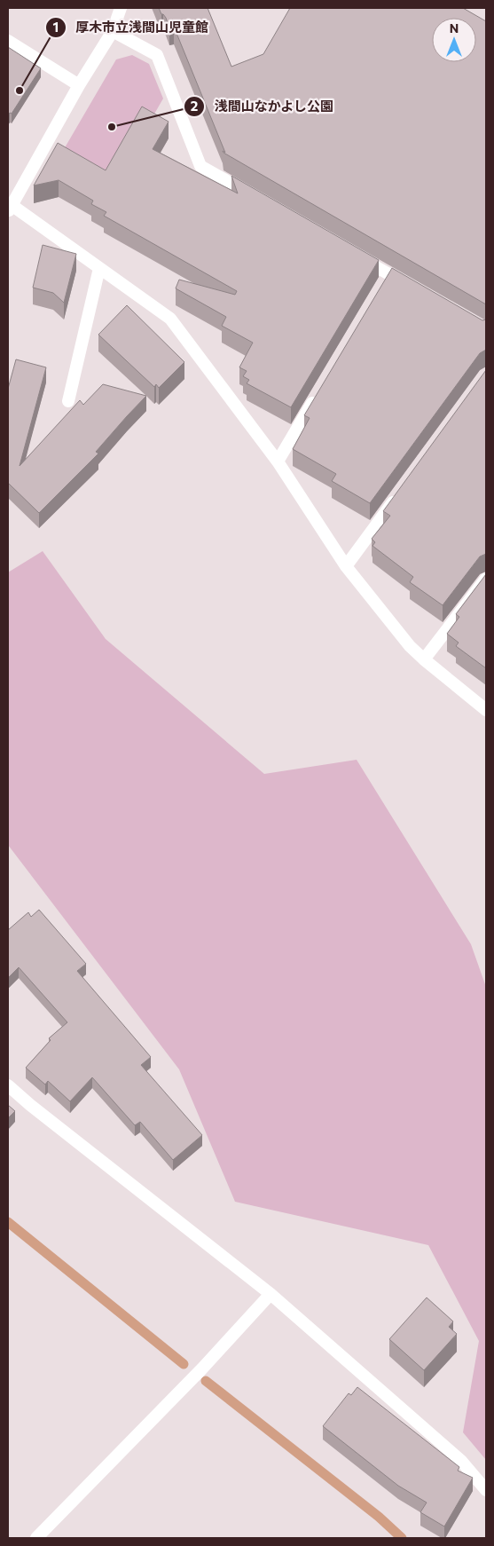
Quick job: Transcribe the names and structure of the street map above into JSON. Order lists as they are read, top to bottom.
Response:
{
  "places": ["厚木市立浅間山児童館", "浅間山なかよし公園"],
  "north": "top"
}
